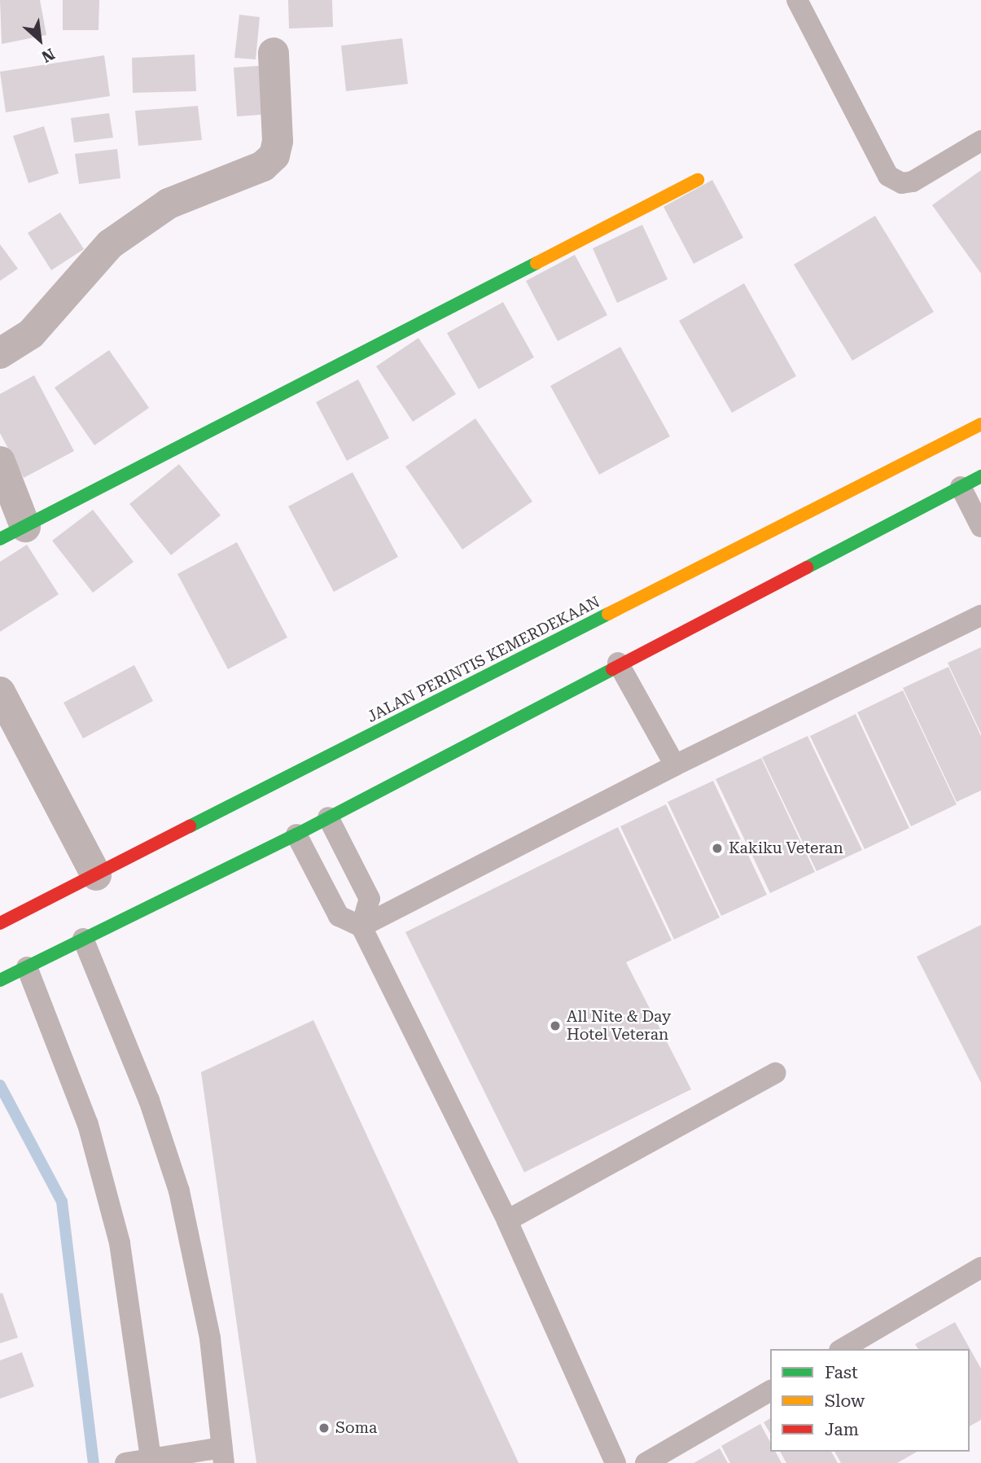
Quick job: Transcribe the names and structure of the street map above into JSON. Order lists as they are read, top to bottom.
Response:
{
  "streets": {
    "main road": ["JALAN PERINTIS KEMERDEKAAN"]
  },
  "places": ["Kakiku Veteran", "All Nite & Day Hotel Veteran", "Soma"],
  "legend": ["Fast", "Slow", "Jam"],
  "north": "bottom right"
}
